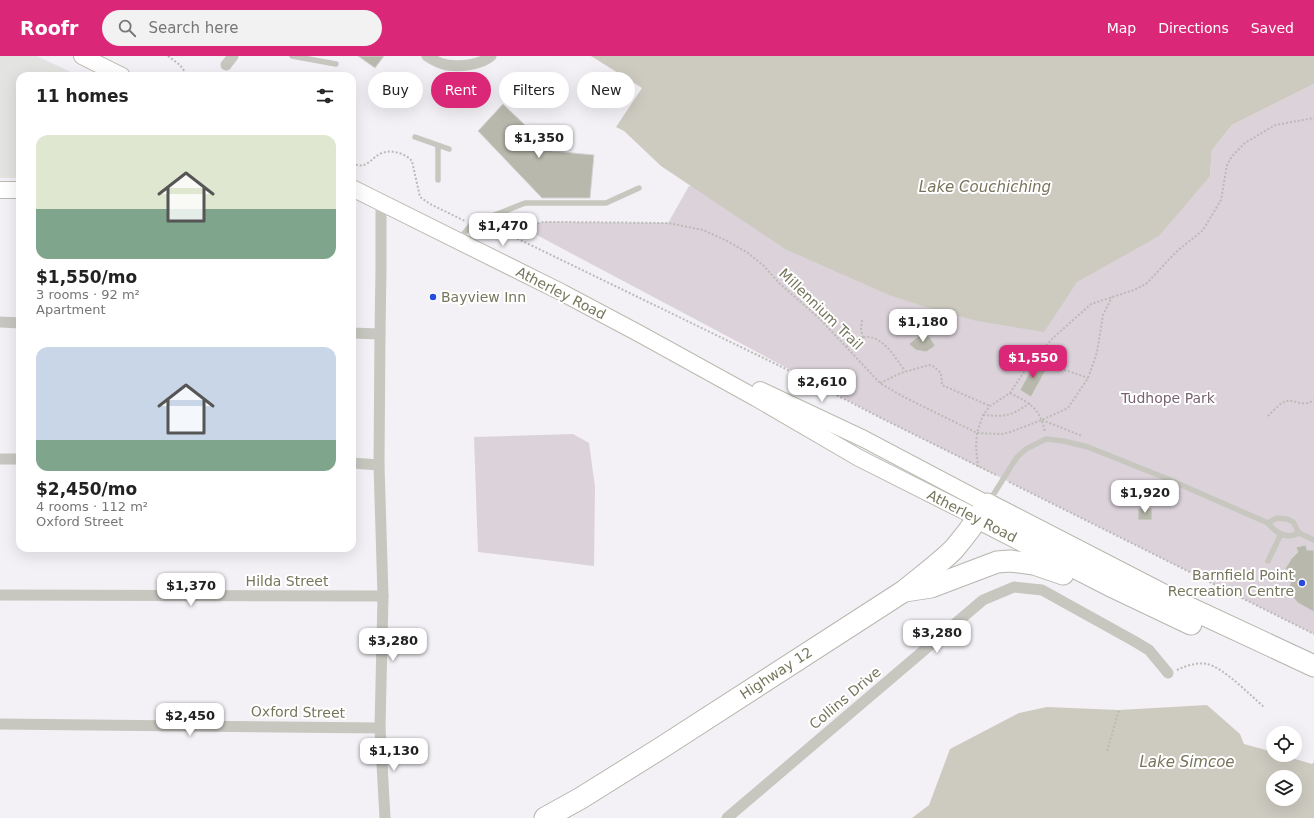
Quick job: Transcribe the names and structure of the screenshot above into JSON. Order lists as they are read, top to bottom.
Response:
{
  "streets": {
    "highway": ["Atherley Road", "Highway 12"],
    "street": ["Hilda Street", "Collins Drive", "Oxford Street"],
    "path": ["Millennium Trail"]
  },
  "crossings": [
    ["Atherley Road", "Highway 12"]
  ],
  "water": ["Lake Couchiching", "Lake Simcoe"],
  "parks": ["Tudhope Park"],
  "places": ["Bayview Inn", "Barnfield Point Recreation Centre"],
  "page": {
    "header": "Roofr",
    "search": "Search here",
    "nav": ["Map", "Directions", "Saved"],
    "chip": [
      "Buy",
      "Rent",
      "Filters",
      "New"
    ],
    "heading": "11 homes",
    "list": [
      {
        "name": "$1,550/mo",
        "note": "3 rooms · 92 m² · Apartment"
      },
      {
        "name": "$2,450/mo",
        "note": "4 rooms · 112 m² · Oxford Street"
      }
    ],
    "price": [
      "$1,350",
      "$1,470",
      "$1,180",
      "$1,550",
      "$2,610",
      "$1,920",
      "$1,370",
      "$3,280",
      "$3,280",
      "$2,450",
      "$1,130"
    ]
  }
}
